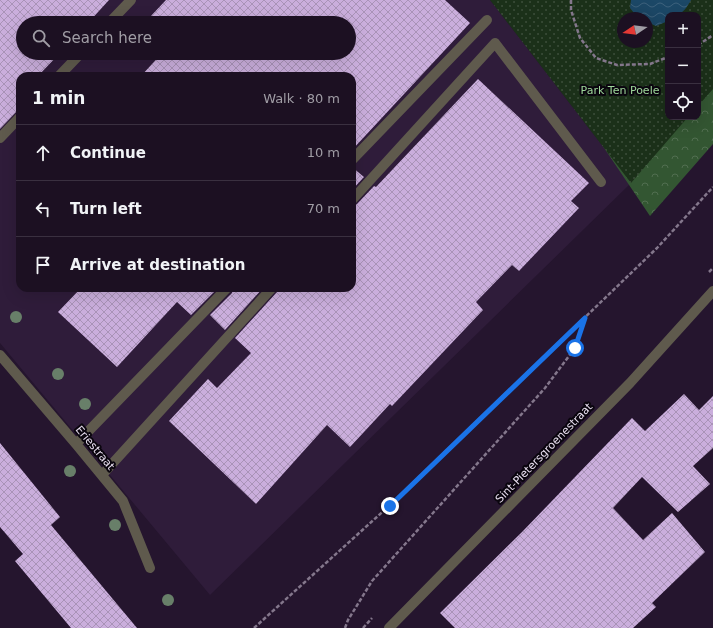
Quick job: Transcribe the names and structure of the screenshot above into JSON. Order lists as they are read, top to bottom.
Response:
{
  "streets": {
    "street": ["Eriestraat", "Sint-Pietersgroenestraat"]
  },
  "parks": ["Park Ten Poele"],
  "north": "left",
  "page": {
    "map_buttons": ["+", "−"],
    "search": "Search here",
    "heading": ["1 min", "Walk · 80 m"],
    "list": [
      ["Continue", "10 m"],
      ["Turn left", "70 m"],
      "Arrive at destination"
    ]
  }
}
